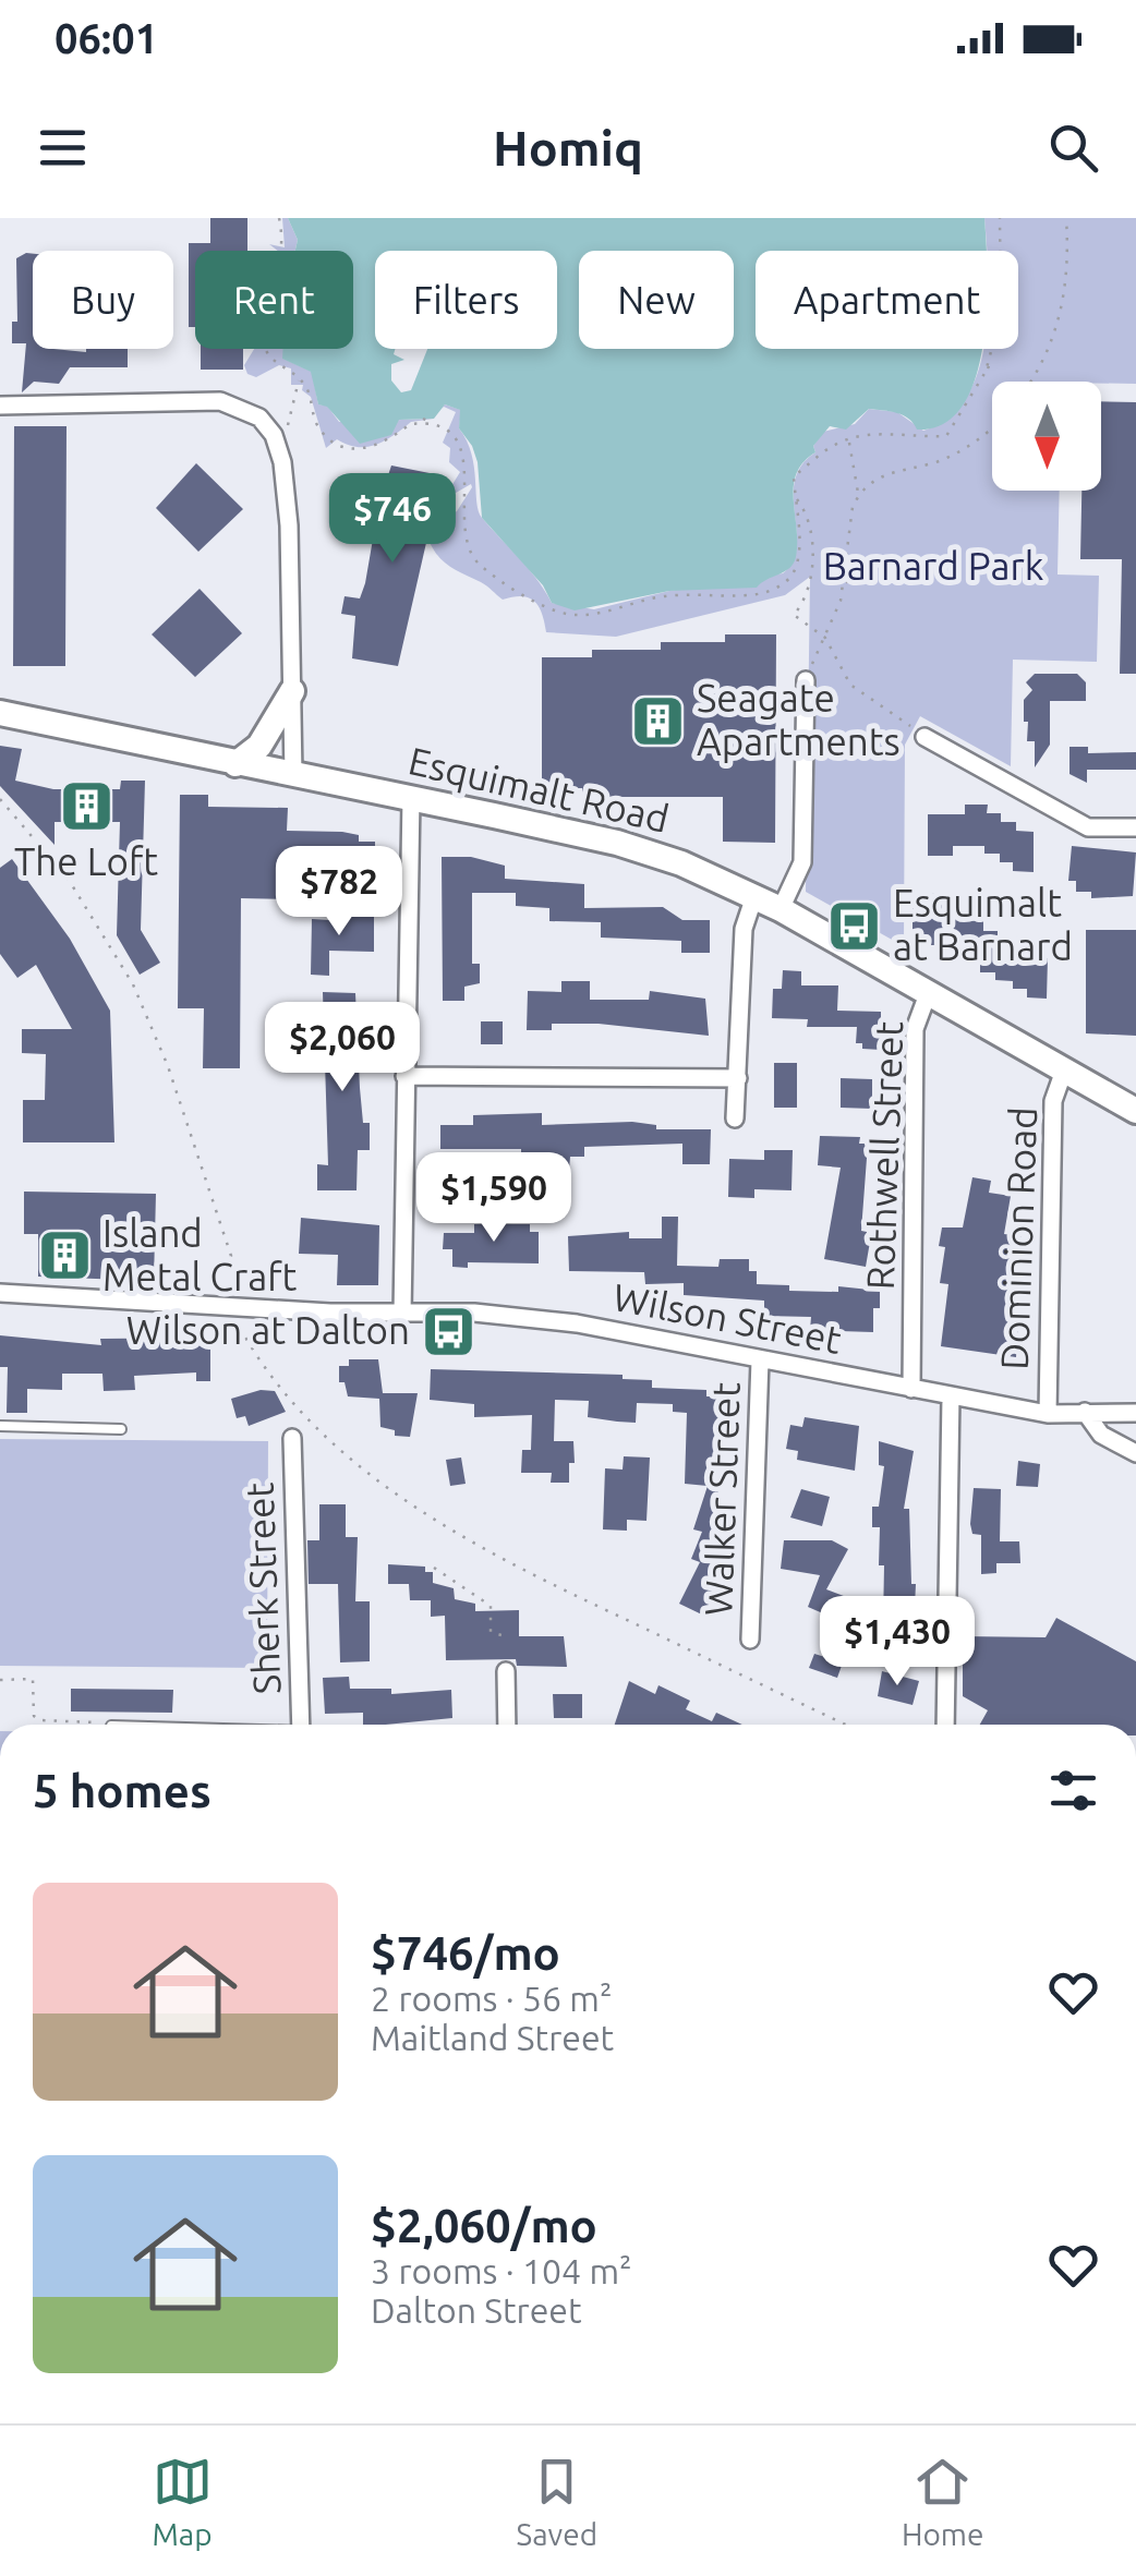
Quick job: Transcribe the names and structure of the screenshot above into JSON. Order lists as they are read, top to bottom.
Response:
{
  "streets": {
    "main road": ["Esquimalt Road"],
    "street": [
      "Rothwell Street",
      "Dominion Road",
      "Wilson Street",
      "Walker Street",
      "Sherk Street"
    ]
  },
  "crossings": [
    ["Esquimalt Road", "Rothwell Street"],
    ["Esquimalt Road", "Dominion Road"],
    ["Rothwell Street", "Wilson Street"],
    ["Dominion Road", "Wilson Street"],
    ["Wilson Street", "Walker Street"]
  ],
  "parks": ["Barnard Park"],
  "places": {
    "building": ["Seagate Apartments", "The Loft", "Island Metal Craft"],
    "bus stop": ["Esquimalt at Barnard", "Wilson at Dalton"]
  },
  "north": "bottom",
  "page": {
    "status": "06:01",
    "header": "Homiq",
    "chip": [
      "Buy",
      "Rent",
      "Filters",
      "New",
      "Apartment"
    ],
    "price": [
      "$746",
      "$782",
      "$2,060",
      "$1,590",
      "$1,430"
    ],
    "heading": "5 homes",
    "list": [
      {
        "name": "$746/mo",
        "note": "2 rooms · 56 m² · Maitland Street"
      },
      {
        "name": "$2,060/mo",
        "note": "3 rooms · 104 m² · Dalton Street"
      }
    ],
    "tabs": ["Map", "Saved", "Home"]
  }
}
